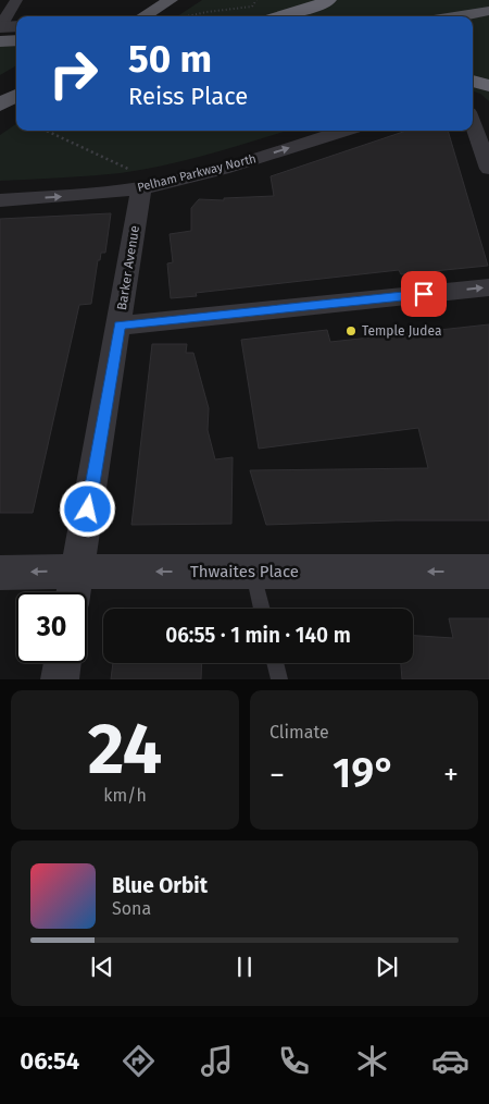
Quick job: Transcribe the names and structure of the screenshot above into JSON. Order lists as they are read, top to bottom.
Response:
{
  "streets": {
    "street": ["Pelham Parkway North", "Barker Avenue", "Thwaites Place"]
  },
  "crossings": [
    ["Pelham Parkway North", "Barker Avenue"],
    ["Barker Avenue", "Thwaites Place"]
  ],
  "one_way": ["Thwaites Place"],
  "places": ["Temple Judea"],
  "page": {
    "turn": ["50 m", "Reiss Place"],
    "limit": "30",
    "trip": "06:55 · 1 min · 140 m",
    "tile": [
      ["24", "km/h"],
      "Climate"
    ],
    "heat": ["−", "19°", "+"],
    "song": ["Blue Orbit", "Sona"],
    "tabs": "06:54"
  }
}
